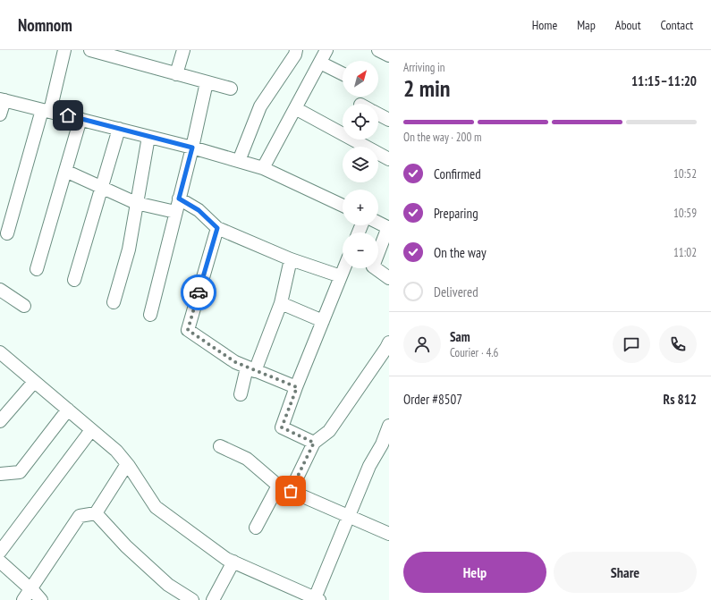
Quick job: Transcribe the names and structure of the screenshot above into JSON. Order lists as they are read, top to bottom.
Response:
{
  "north": "top right",
  "page": {
    "header": "Nomnom",
    "nav": [
      "Home",
      "Map",
      "About",
      "Contact"
    ],
    "heading": ["2 min", "Arriving in", "11:15–11:20"],
    "panel": [
      "Sam",
      "Courier · 4.6",
      "Order #8507",
      "Rs 812"
    ],
    "map_buttons": ["+", "−"],
    "bar": "On the way · 200 m",
    "list": [
      ["Confirmed", "10:52"],
      ["Preparing", "10:59"],
      ["On the way", "11:02"],
      "Delivered"
    ],
    "buttons": ["Help", "Share"]
  }
}
